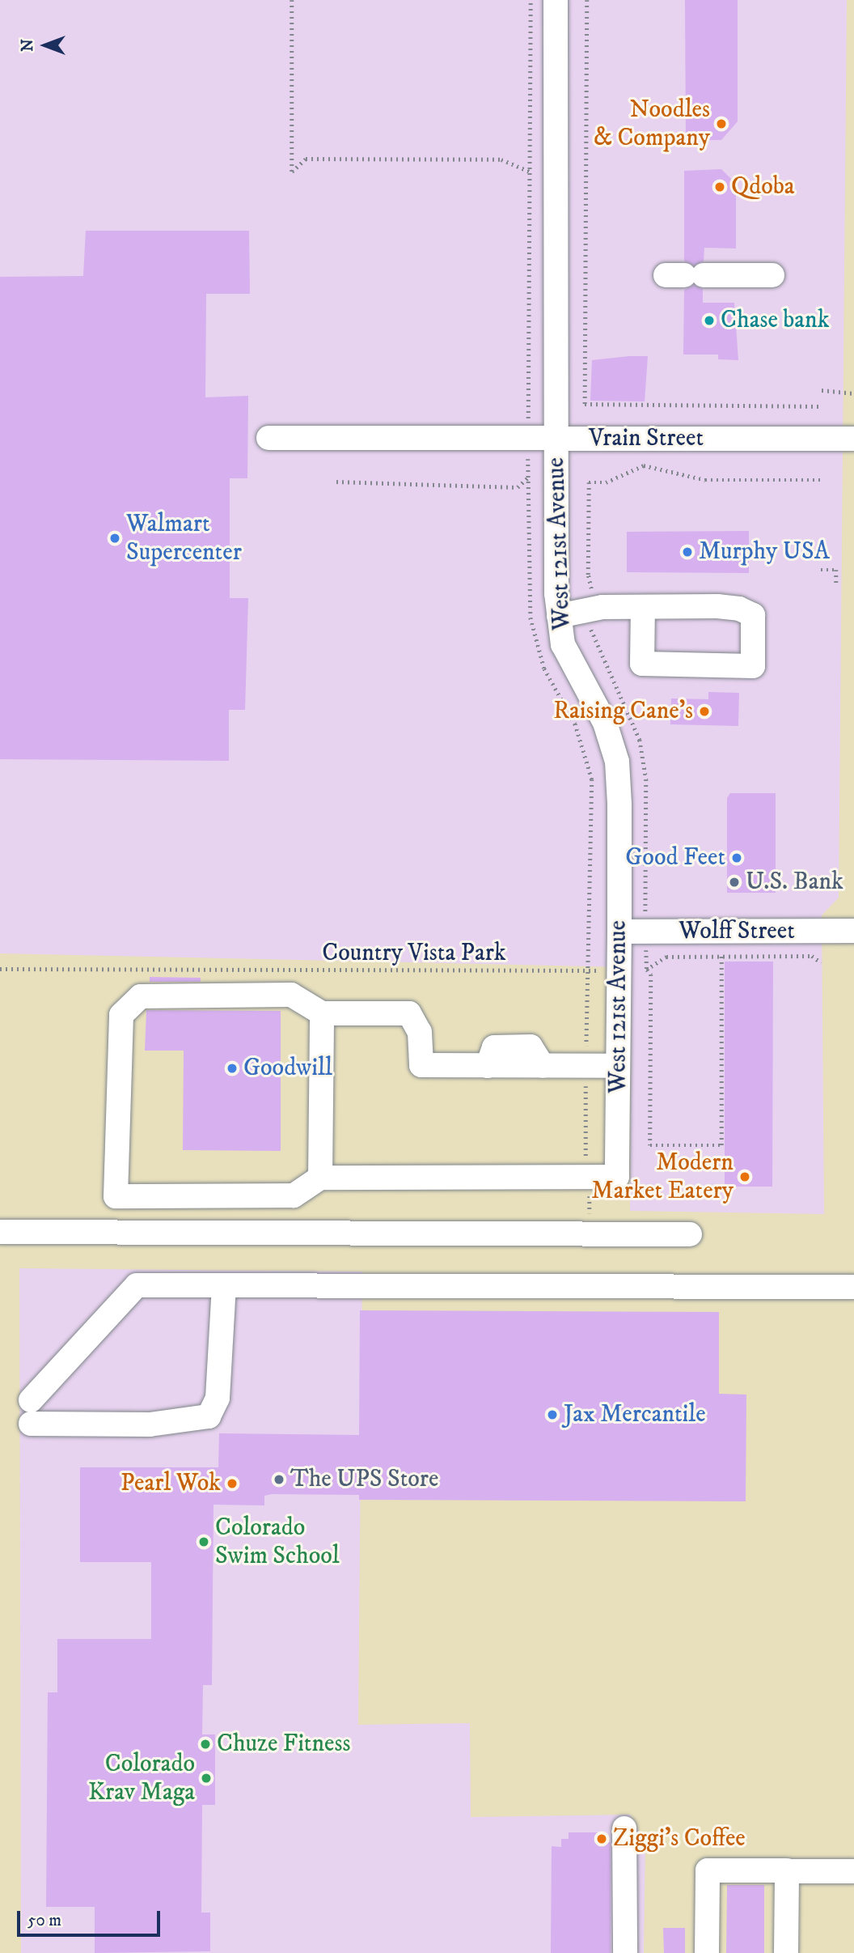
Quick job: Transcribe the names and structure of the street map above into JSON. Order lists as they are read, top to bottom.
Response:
{
  "streets": {
    "street": ["Vrain Street", "West 121st Avenue", "Wolff Street"],
    "path": ["Country Vista Park"]
  },
  "crossings": [
    ["Vrain Street", "West 121st Avenue"],
    ["West 121st Avenue", "Wolff Street"],
    ["West 121st Avenue", "Country Vista Park"]
  ],
  "places": [
    "Noodles & Company",
    "Qdoba",
    "Chase bank",
    "Walmart Supercenter",
    "Murphy USA",
    "Raising Cane's",
    "Good Feet",
    "U.S. Bank",
    "Goodwill",
    "Modern Market Eatery",
    "Jax Mercantile",
    "The UPS Store",
    "Pearl Wok",
    "Colorado Swim School",
    "Chuze Fitness",
    "Colorado Krav Maga",
    "Ziggi's Coffee"
  ],
  "scale_bar": "50 m",
  "north": "left"
}
